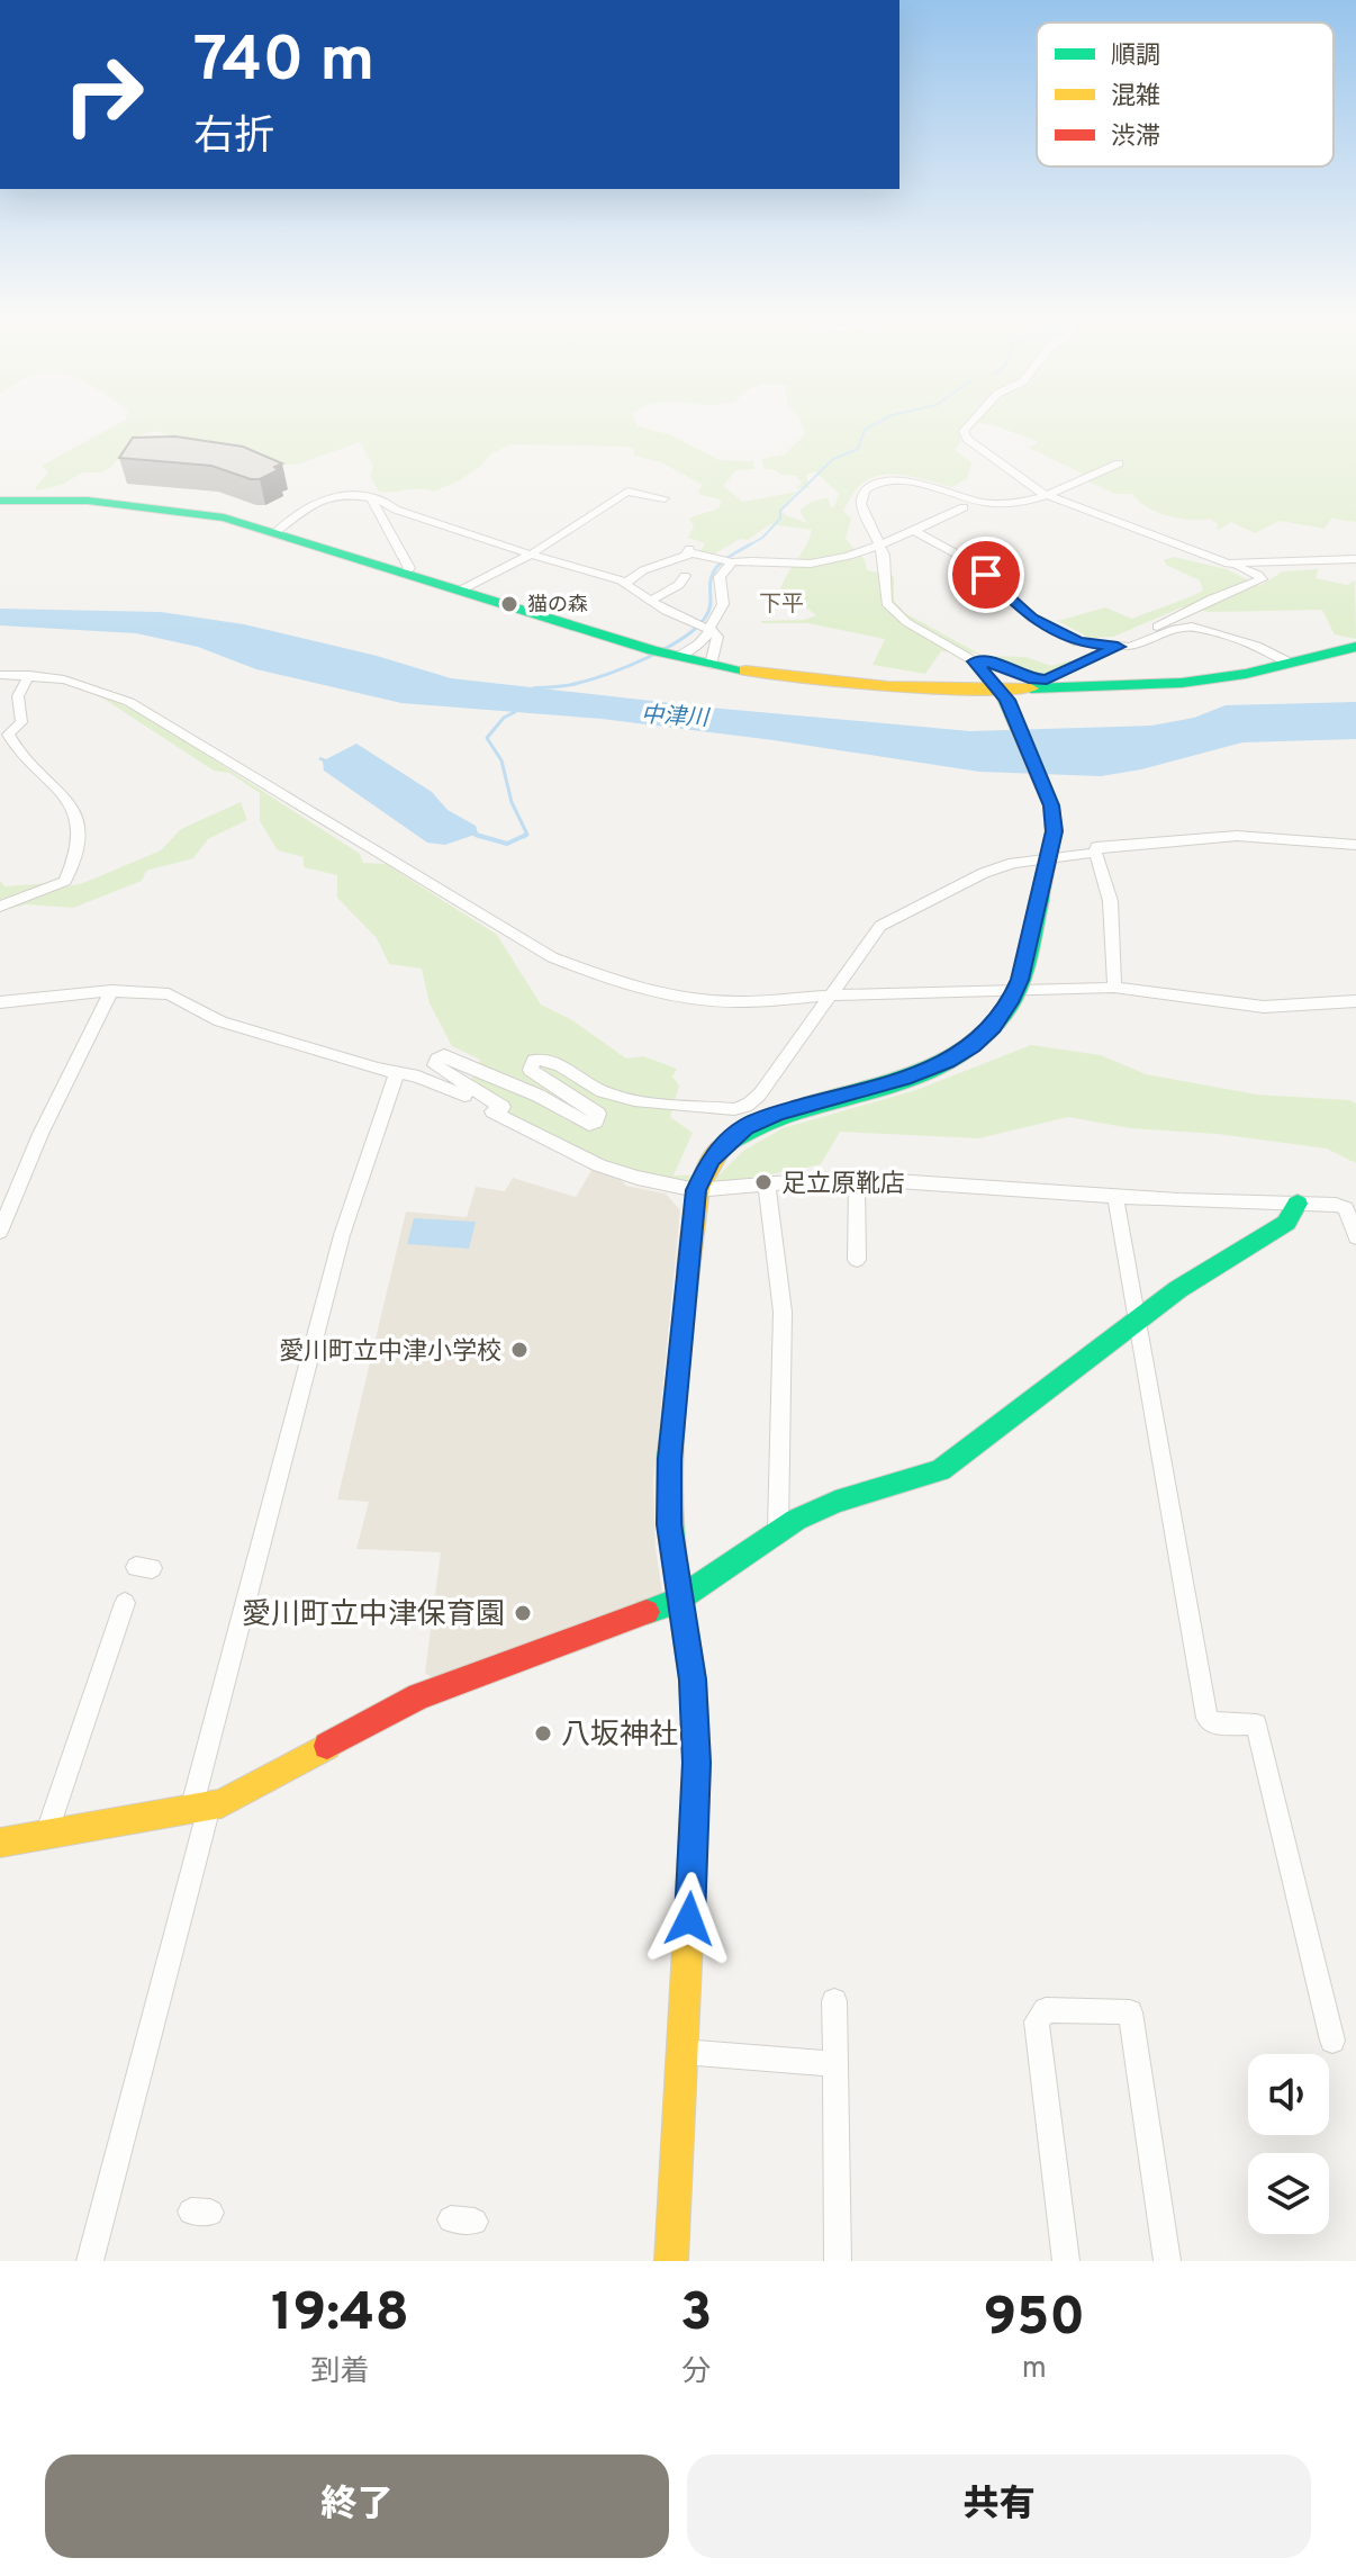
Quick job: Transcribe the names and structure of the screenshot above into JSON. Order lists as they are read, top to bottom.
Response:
{
  "districts": ["下平"],
  "water": ["中津川"],
  "places": [
    "猫の森",
    "足立原靴店",
    "愛川町立中津小学校",
    "愛川町立中津保育園",
    "八坂神社"
  ],
  "legend": ["順調", "混雑", "渋滞"],
  "page": {
    "turn": ["740 m", "右折"],
    "eta": [
      "19:48",
      "到着",
      "3",
      "分",
      "950",
      "m"
    ],
    "buttons": ["終了", "共有"]
  }
}
